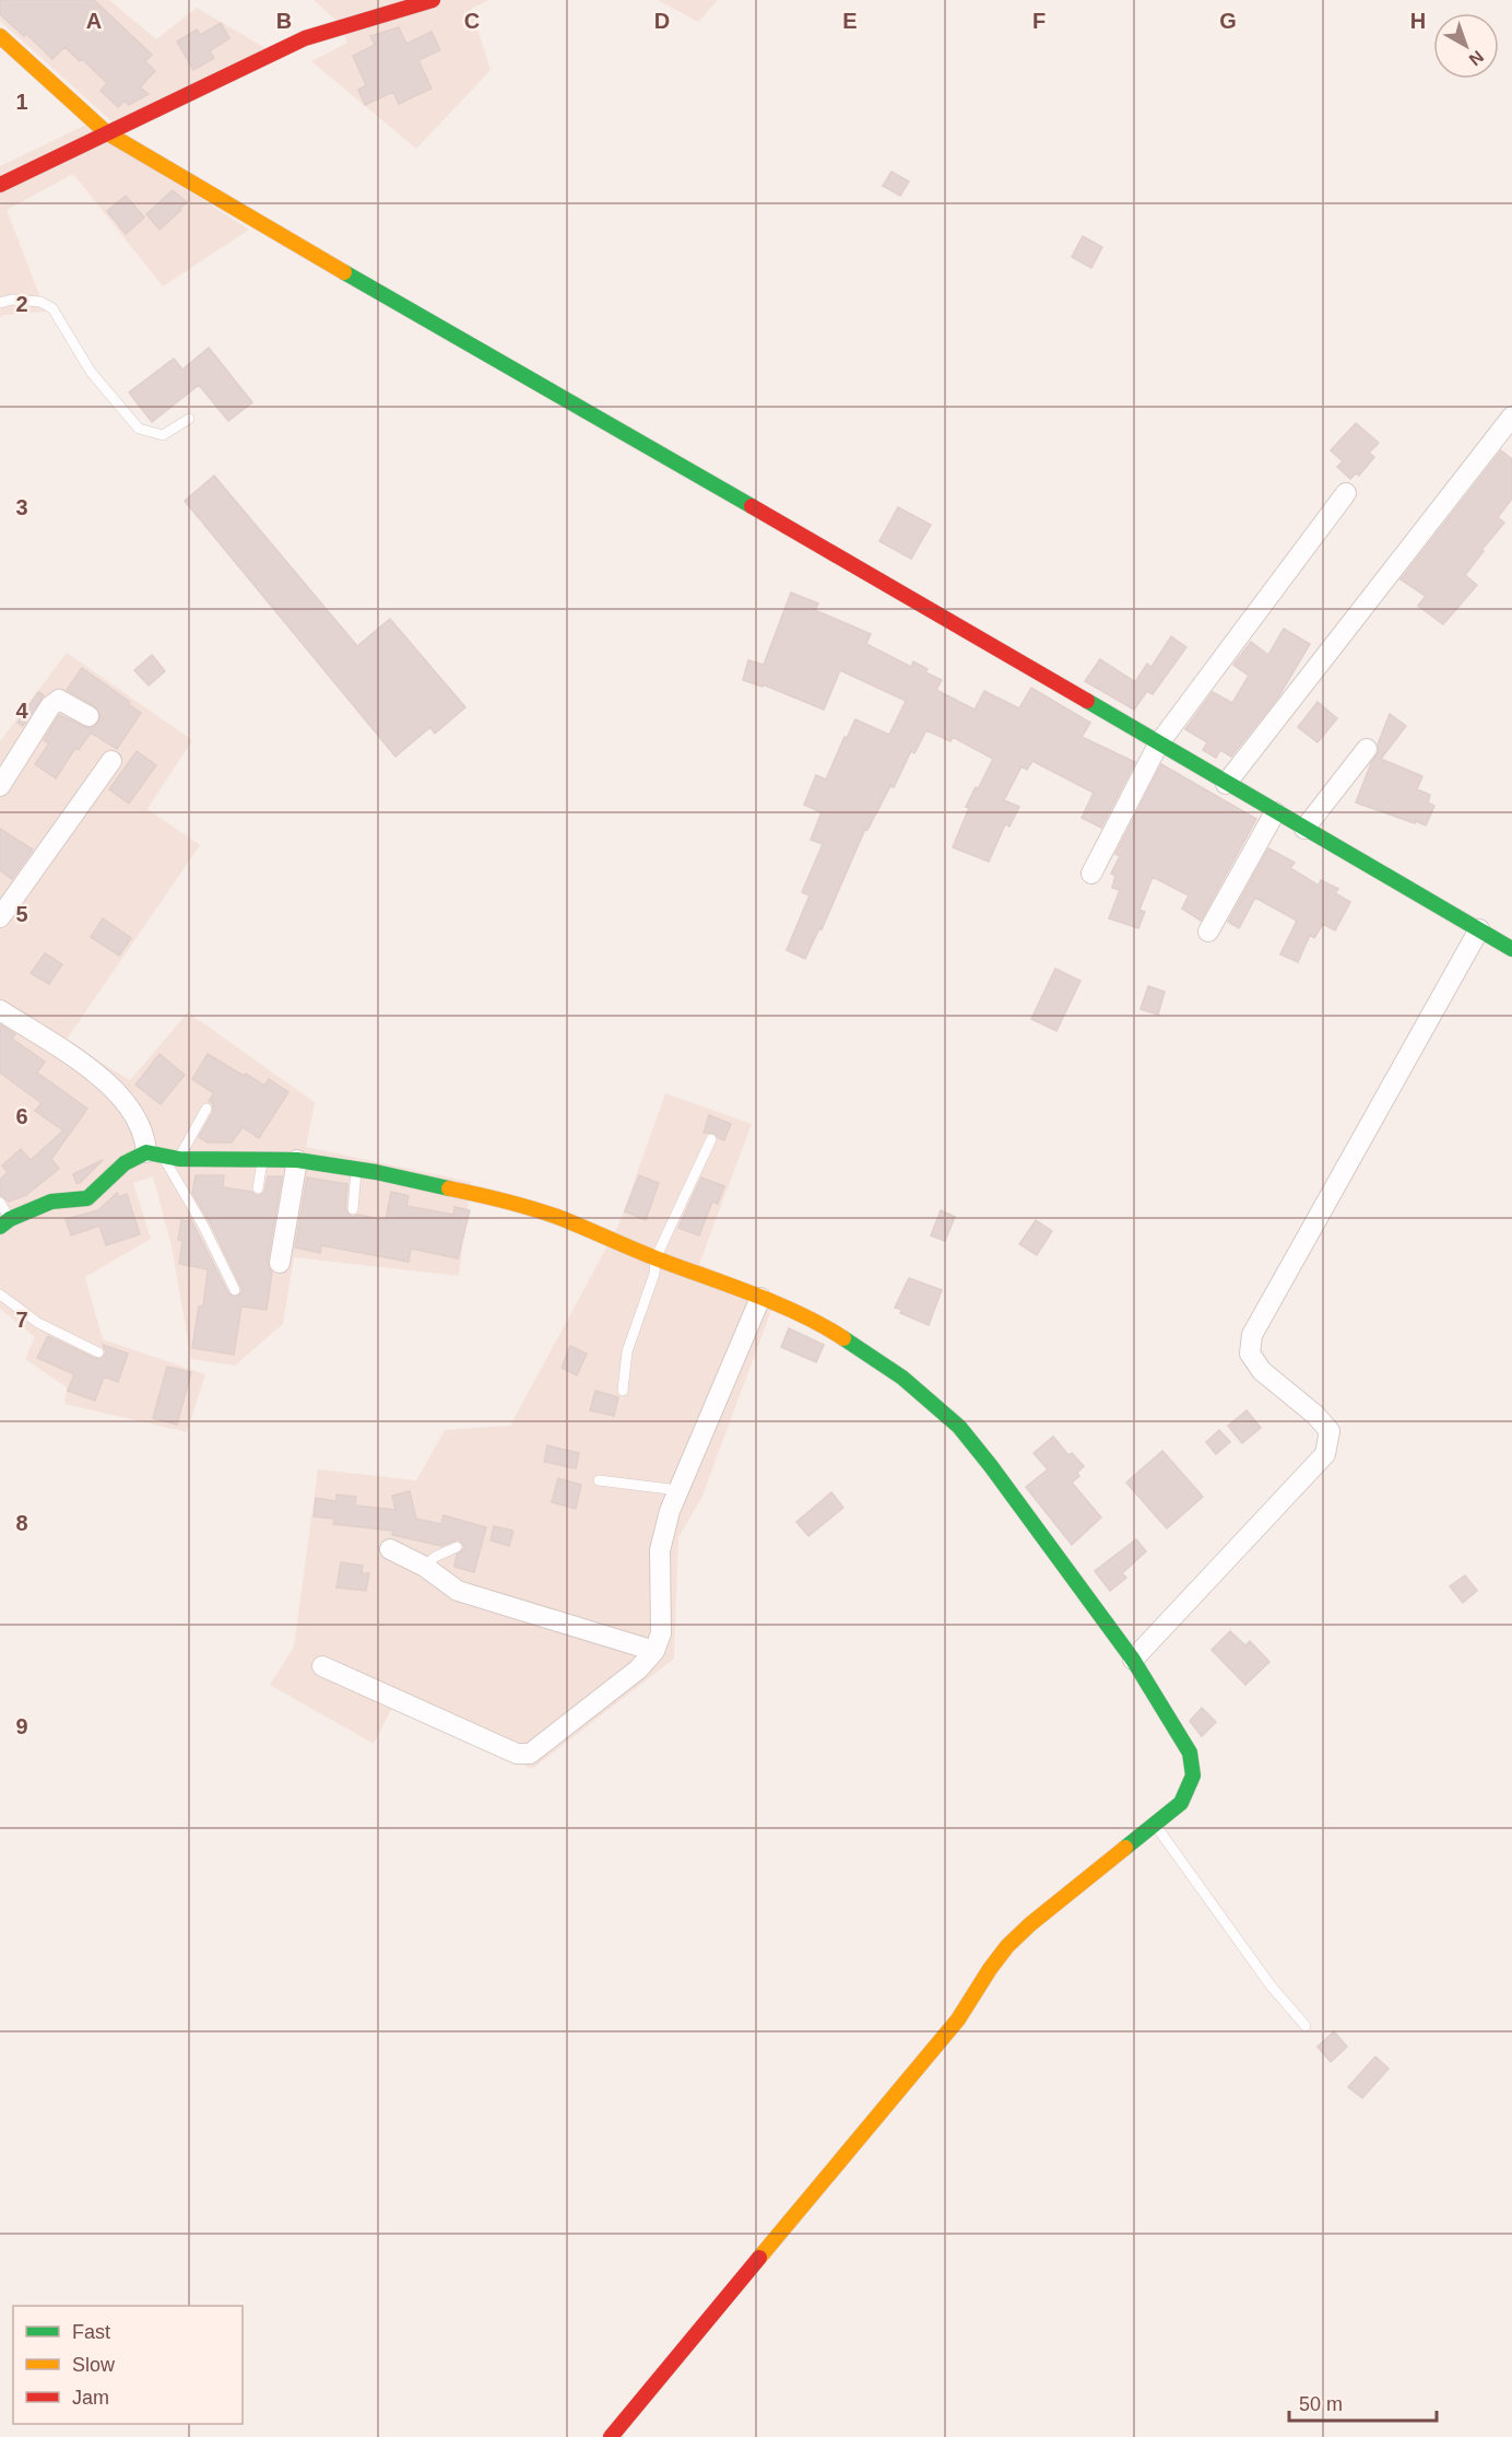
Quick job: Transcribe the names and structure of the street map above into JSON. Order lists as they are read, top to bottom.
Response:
{
  "legend": ["Fast", "Slow", "Jam"],
  "scale_bar": "50 m",
  "north": "bottom right",
  "grid": {
    "columns": [
      "A",
      "B",
      "C",
      "D",
      "E",
      "F",
      "G",
      "H"
    ],
    "rows": [
      "1",
      "2",
      "3",
      "4",
      "5",
      "6",
      "7",
      "8",
      "9"
    ]
  }
}
